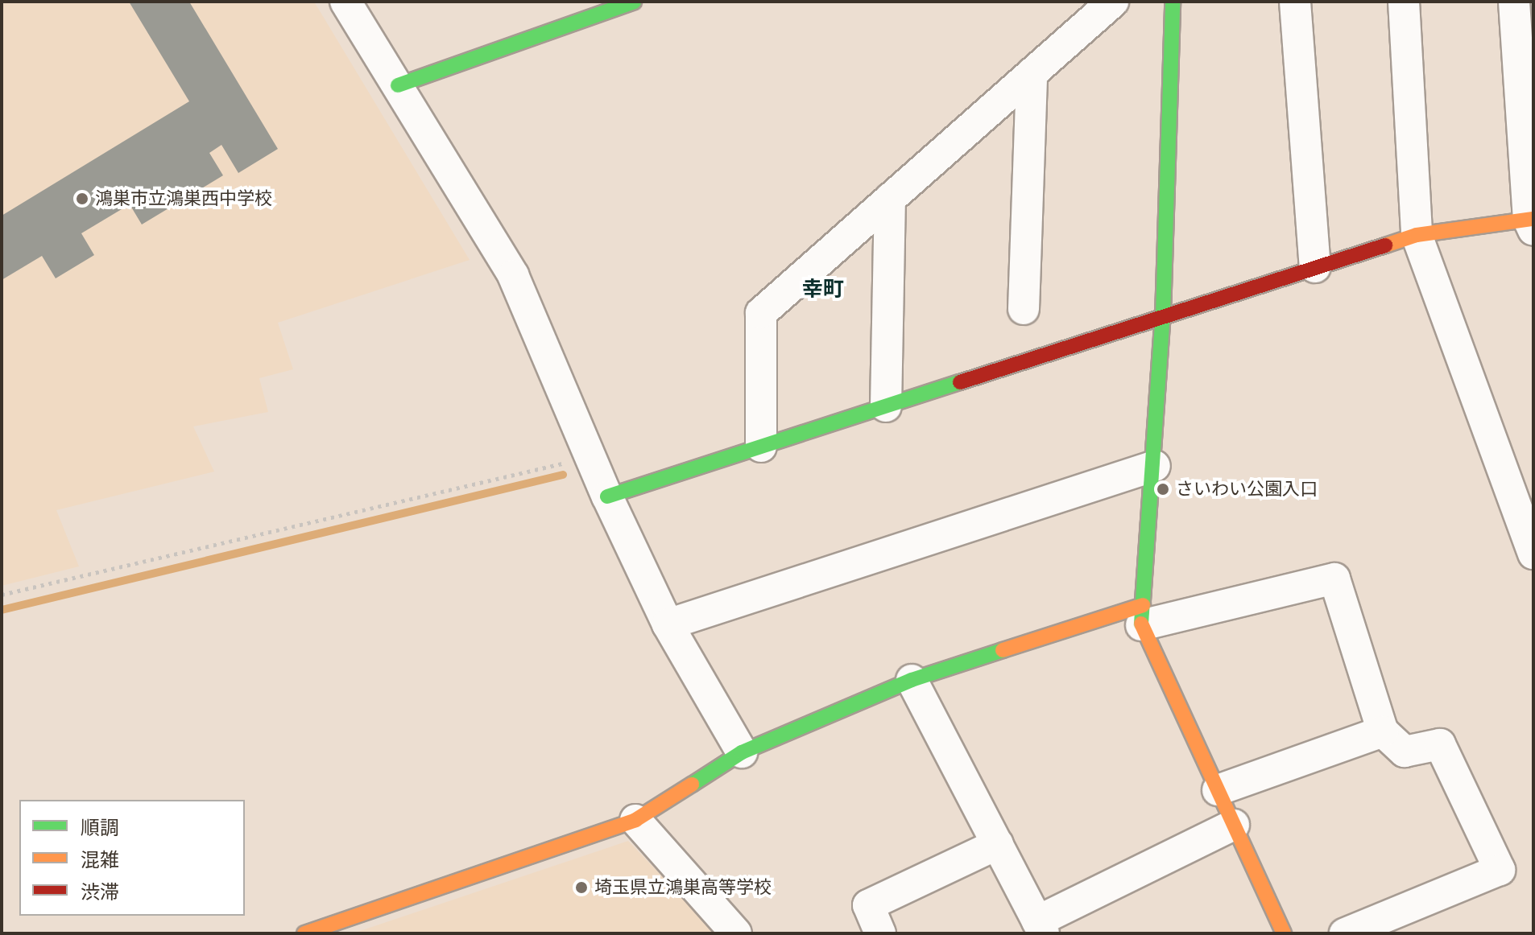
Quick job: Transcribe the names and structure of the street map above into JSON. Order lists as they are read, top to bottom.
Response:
{
  "districts": ["幸町"],
  "places": ["鴻巣市立鴻巣西中学校", "さいわい公園入口", "埼玉県立鴻巣高等学校"],
  "legend": ["順調", "混雑", "渋滞"]
}
